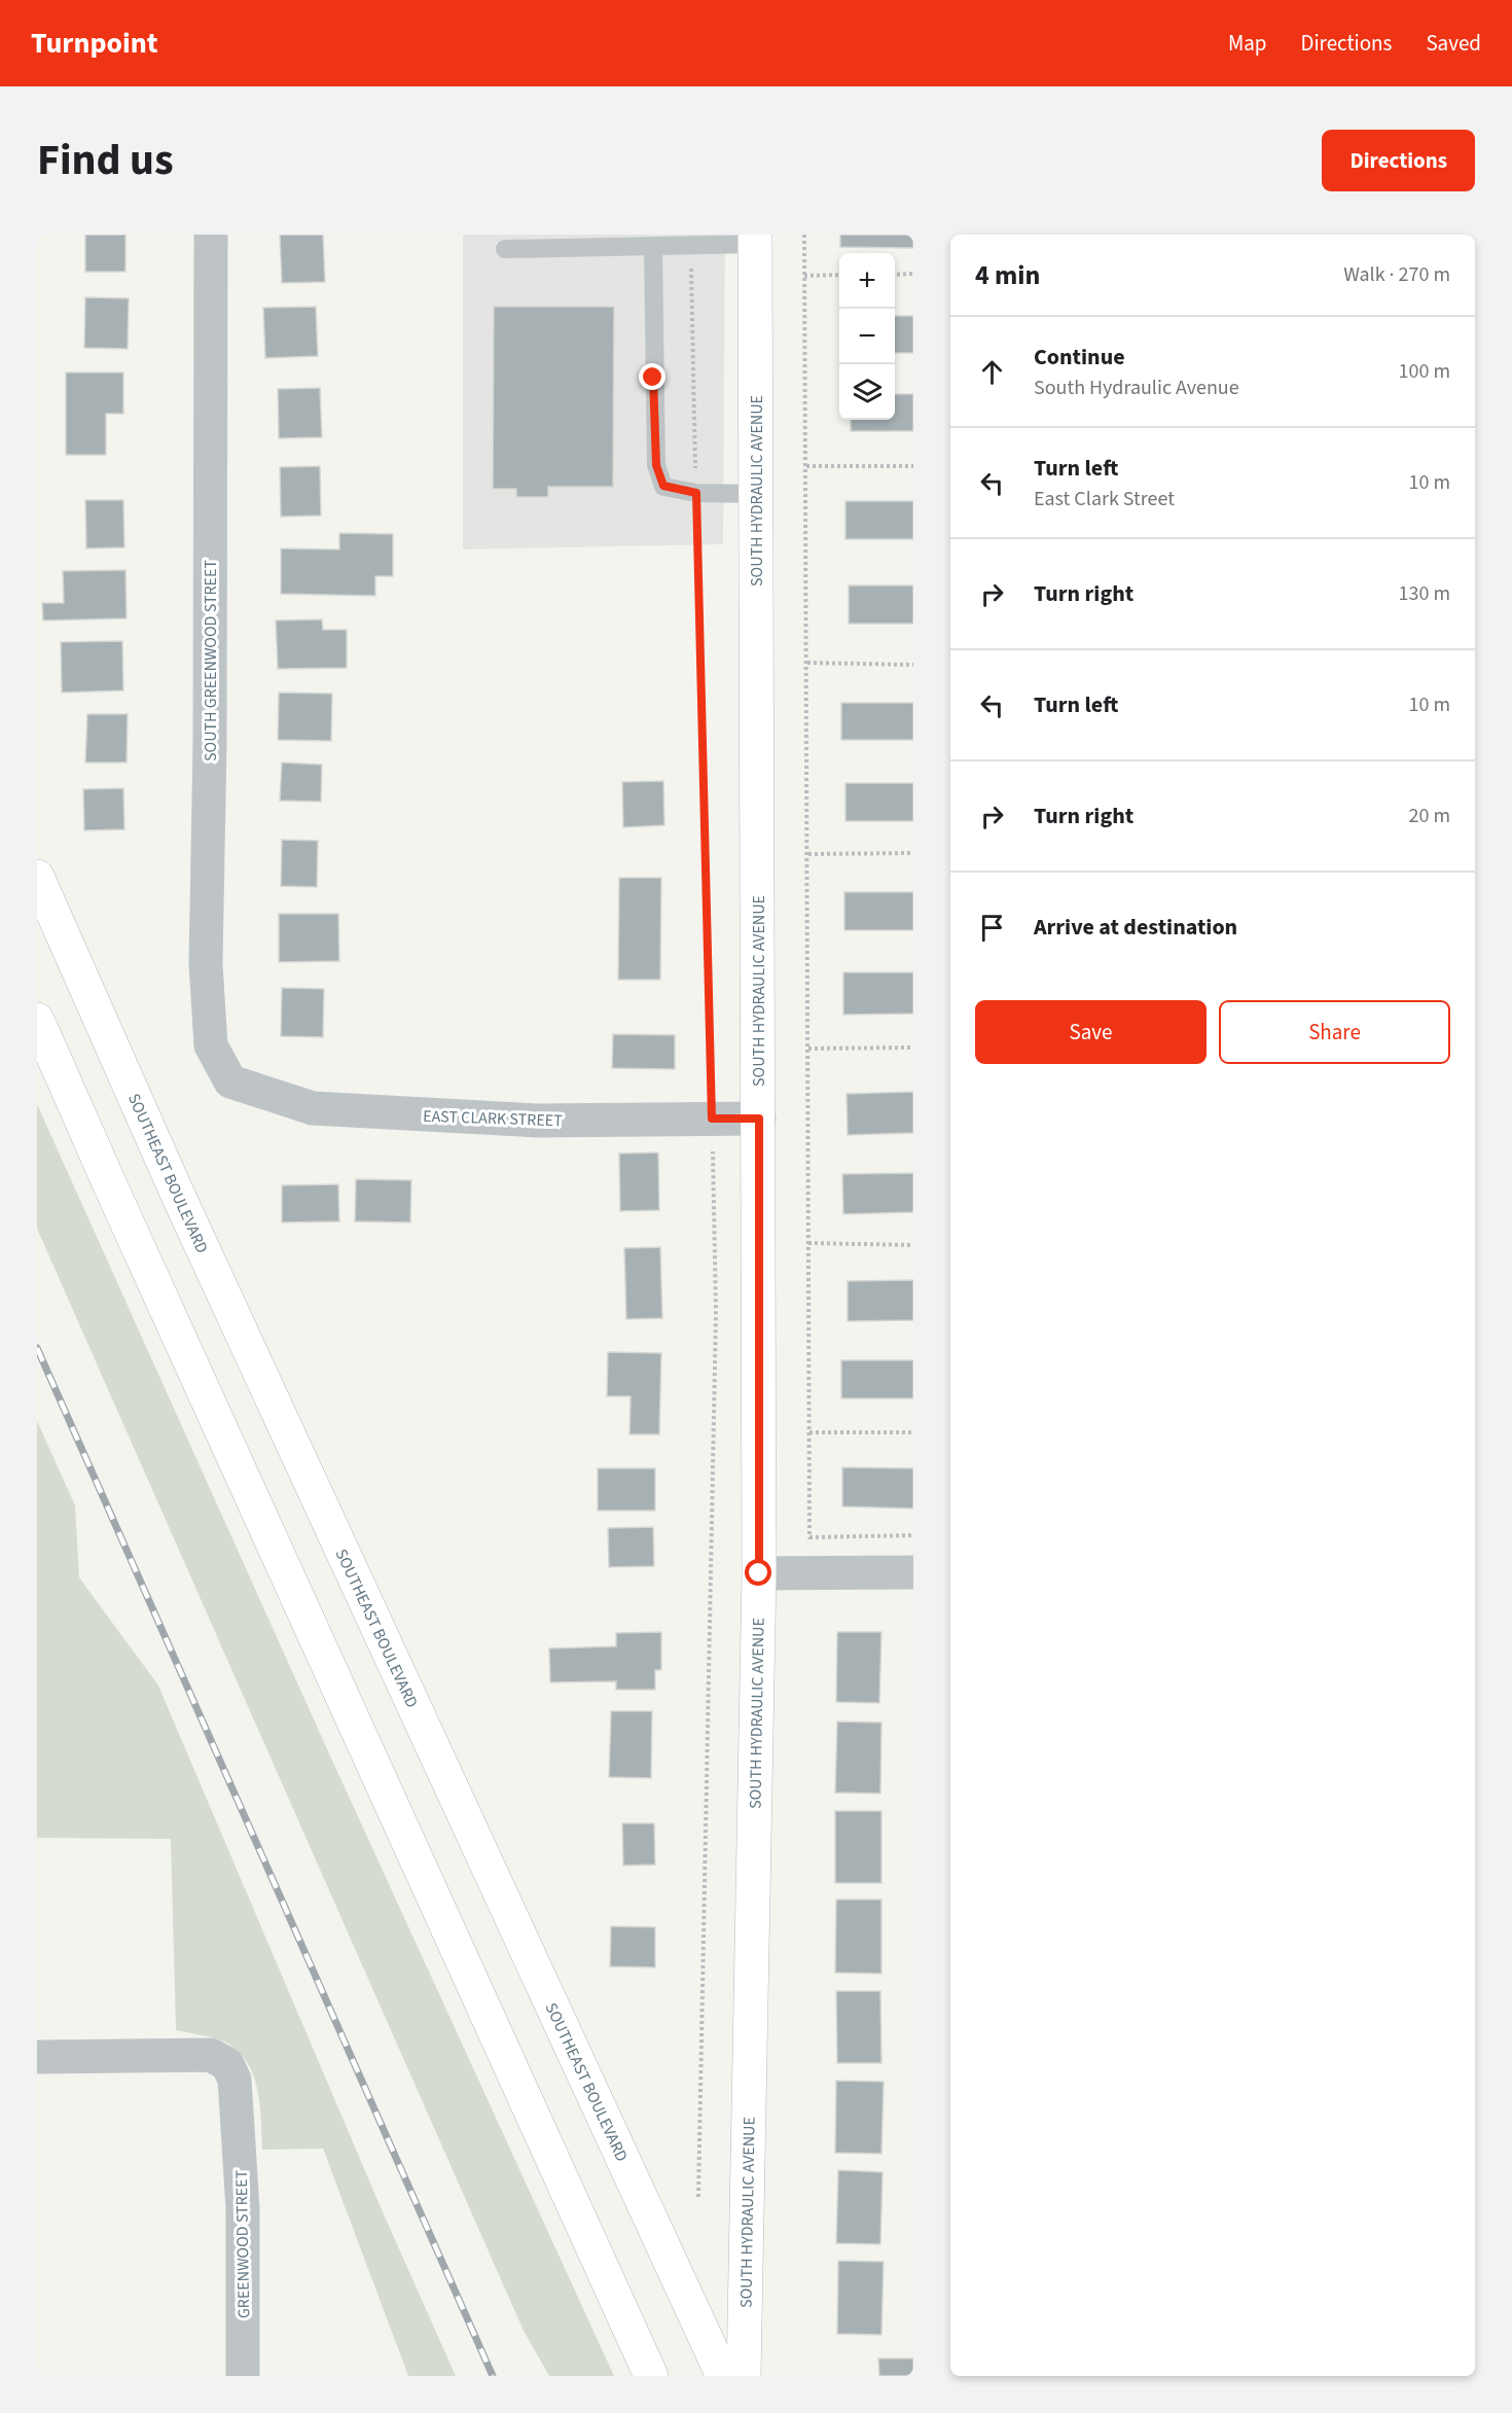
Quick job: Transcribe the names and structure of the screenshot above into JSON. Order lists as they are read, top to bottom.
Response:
{
  "streets": {
    "main road": ["SOUTH HYDRAULIC AVENUE", "SOUTHEAST BOULEVARD"],
    "street": ["SOUTH GREENWOOD STREET", "EAST CLARK STREET", "GREENWOOD STREET"]
  },
  "crossings": [
    ["SOUTH HYDRAULIC AVENUE", "EAST CLARK STREET"],
    ["SOUTH GREENWOOD STREET", "EAST CLARK STREET"]
  ],
  "page": {
    "header": "Turnpoint",
    "nav": ["Map", "Directions", "Saved"],
    "title": "Find us",
    "buttons": [
      "Directions",
      ["Save", "Share"]
    ],
    "heading": ["4 min", "Walk · 270 m"],
    "map_buttons": ["+", "−"],
    "list": [
      ["Continue", "South Hydraulic Avenue", "100 m"],
      ["Turn left", "East Clark Street", "10 m"],
      ["Turn right", "130 m"],
      ["Turn left", "10 m"],
      ["Turn right", "20 m"],
      "Arrive at destination"
    ]
  }
}
